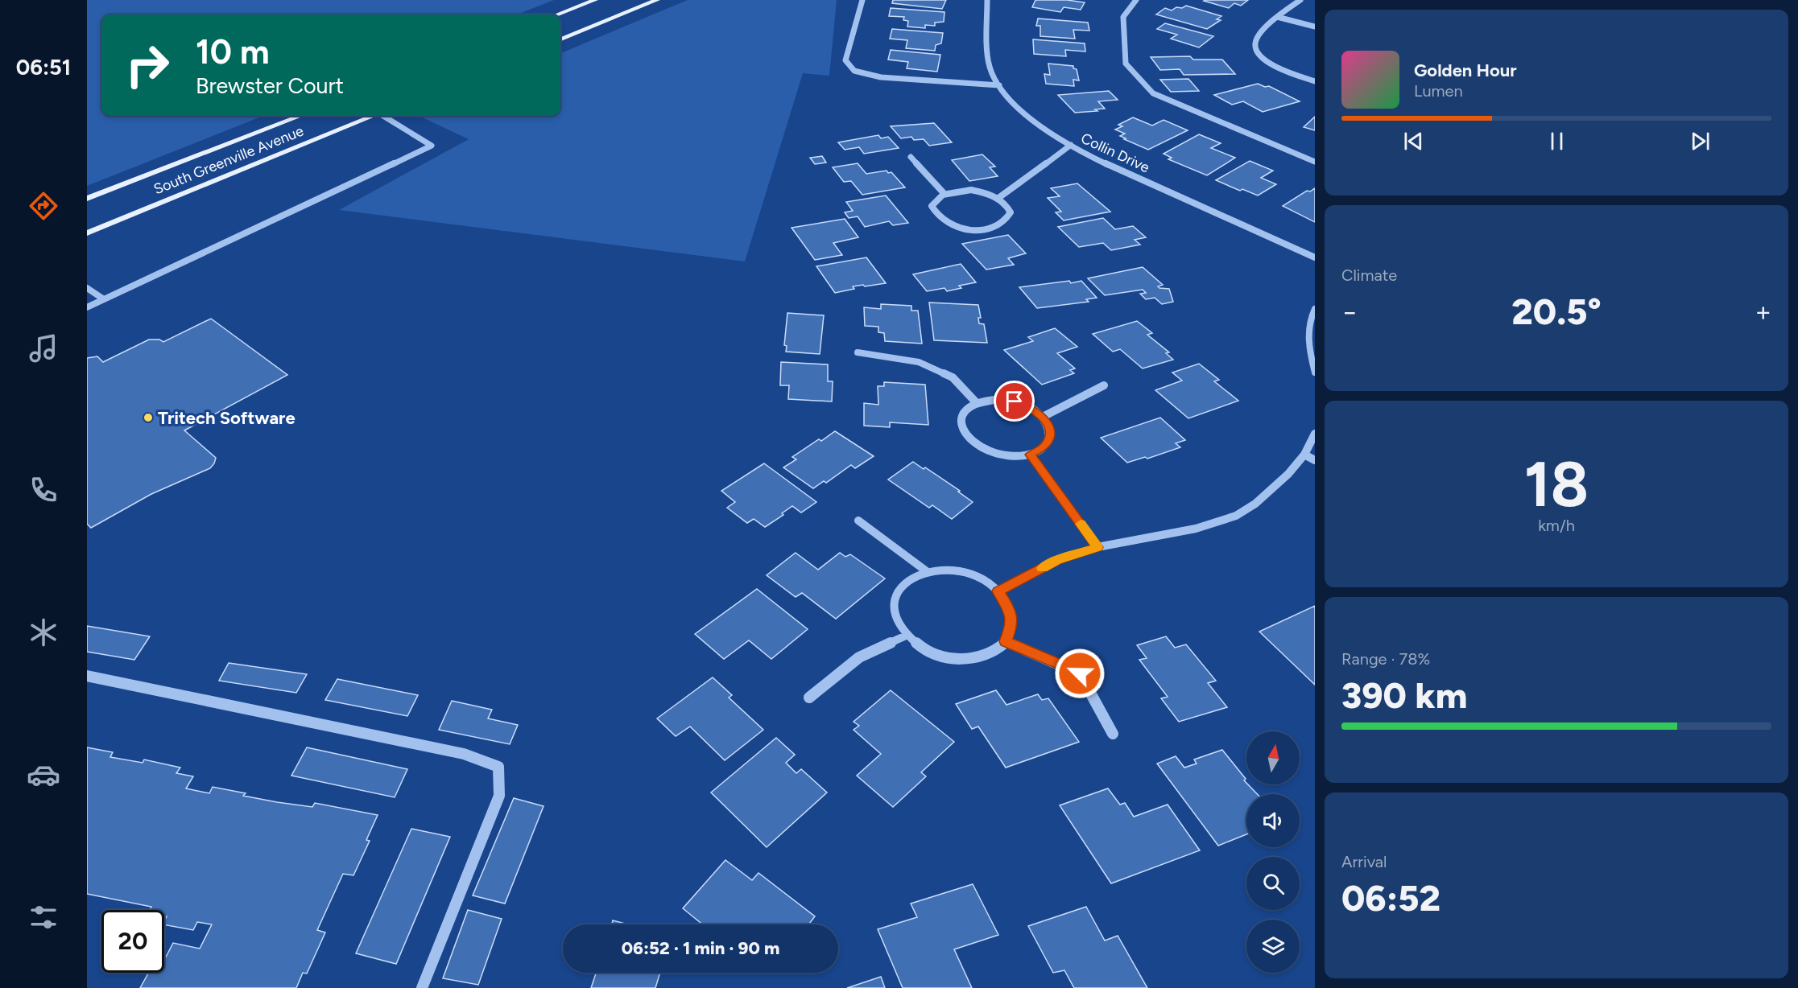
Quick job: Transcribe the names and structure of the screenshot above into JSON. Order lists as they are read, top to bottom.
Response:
{
  "streets": {
    "main road": ["South Greenville Avenue"],
    "street": ["Collin Drive"]
  },
  "places": ["Tritech Software"],
  "north": "top",
  "page": {
    "tabs": "06:51",
    "turn": ["10 m", "Brewster Court"],
    "song": ["Golden Hour", "Lumen"],
    "tile": [
      "Climate",
      ["18", "km/h"],
      ["Range · 78%", "390 km"],
      ["Arrival", "06:52"]
    ],
    "heat": ["−", "20.5°", "+"],
    "limit": "20",
    "trip": "06:52 · 1 min · 90 m"
  }
}
